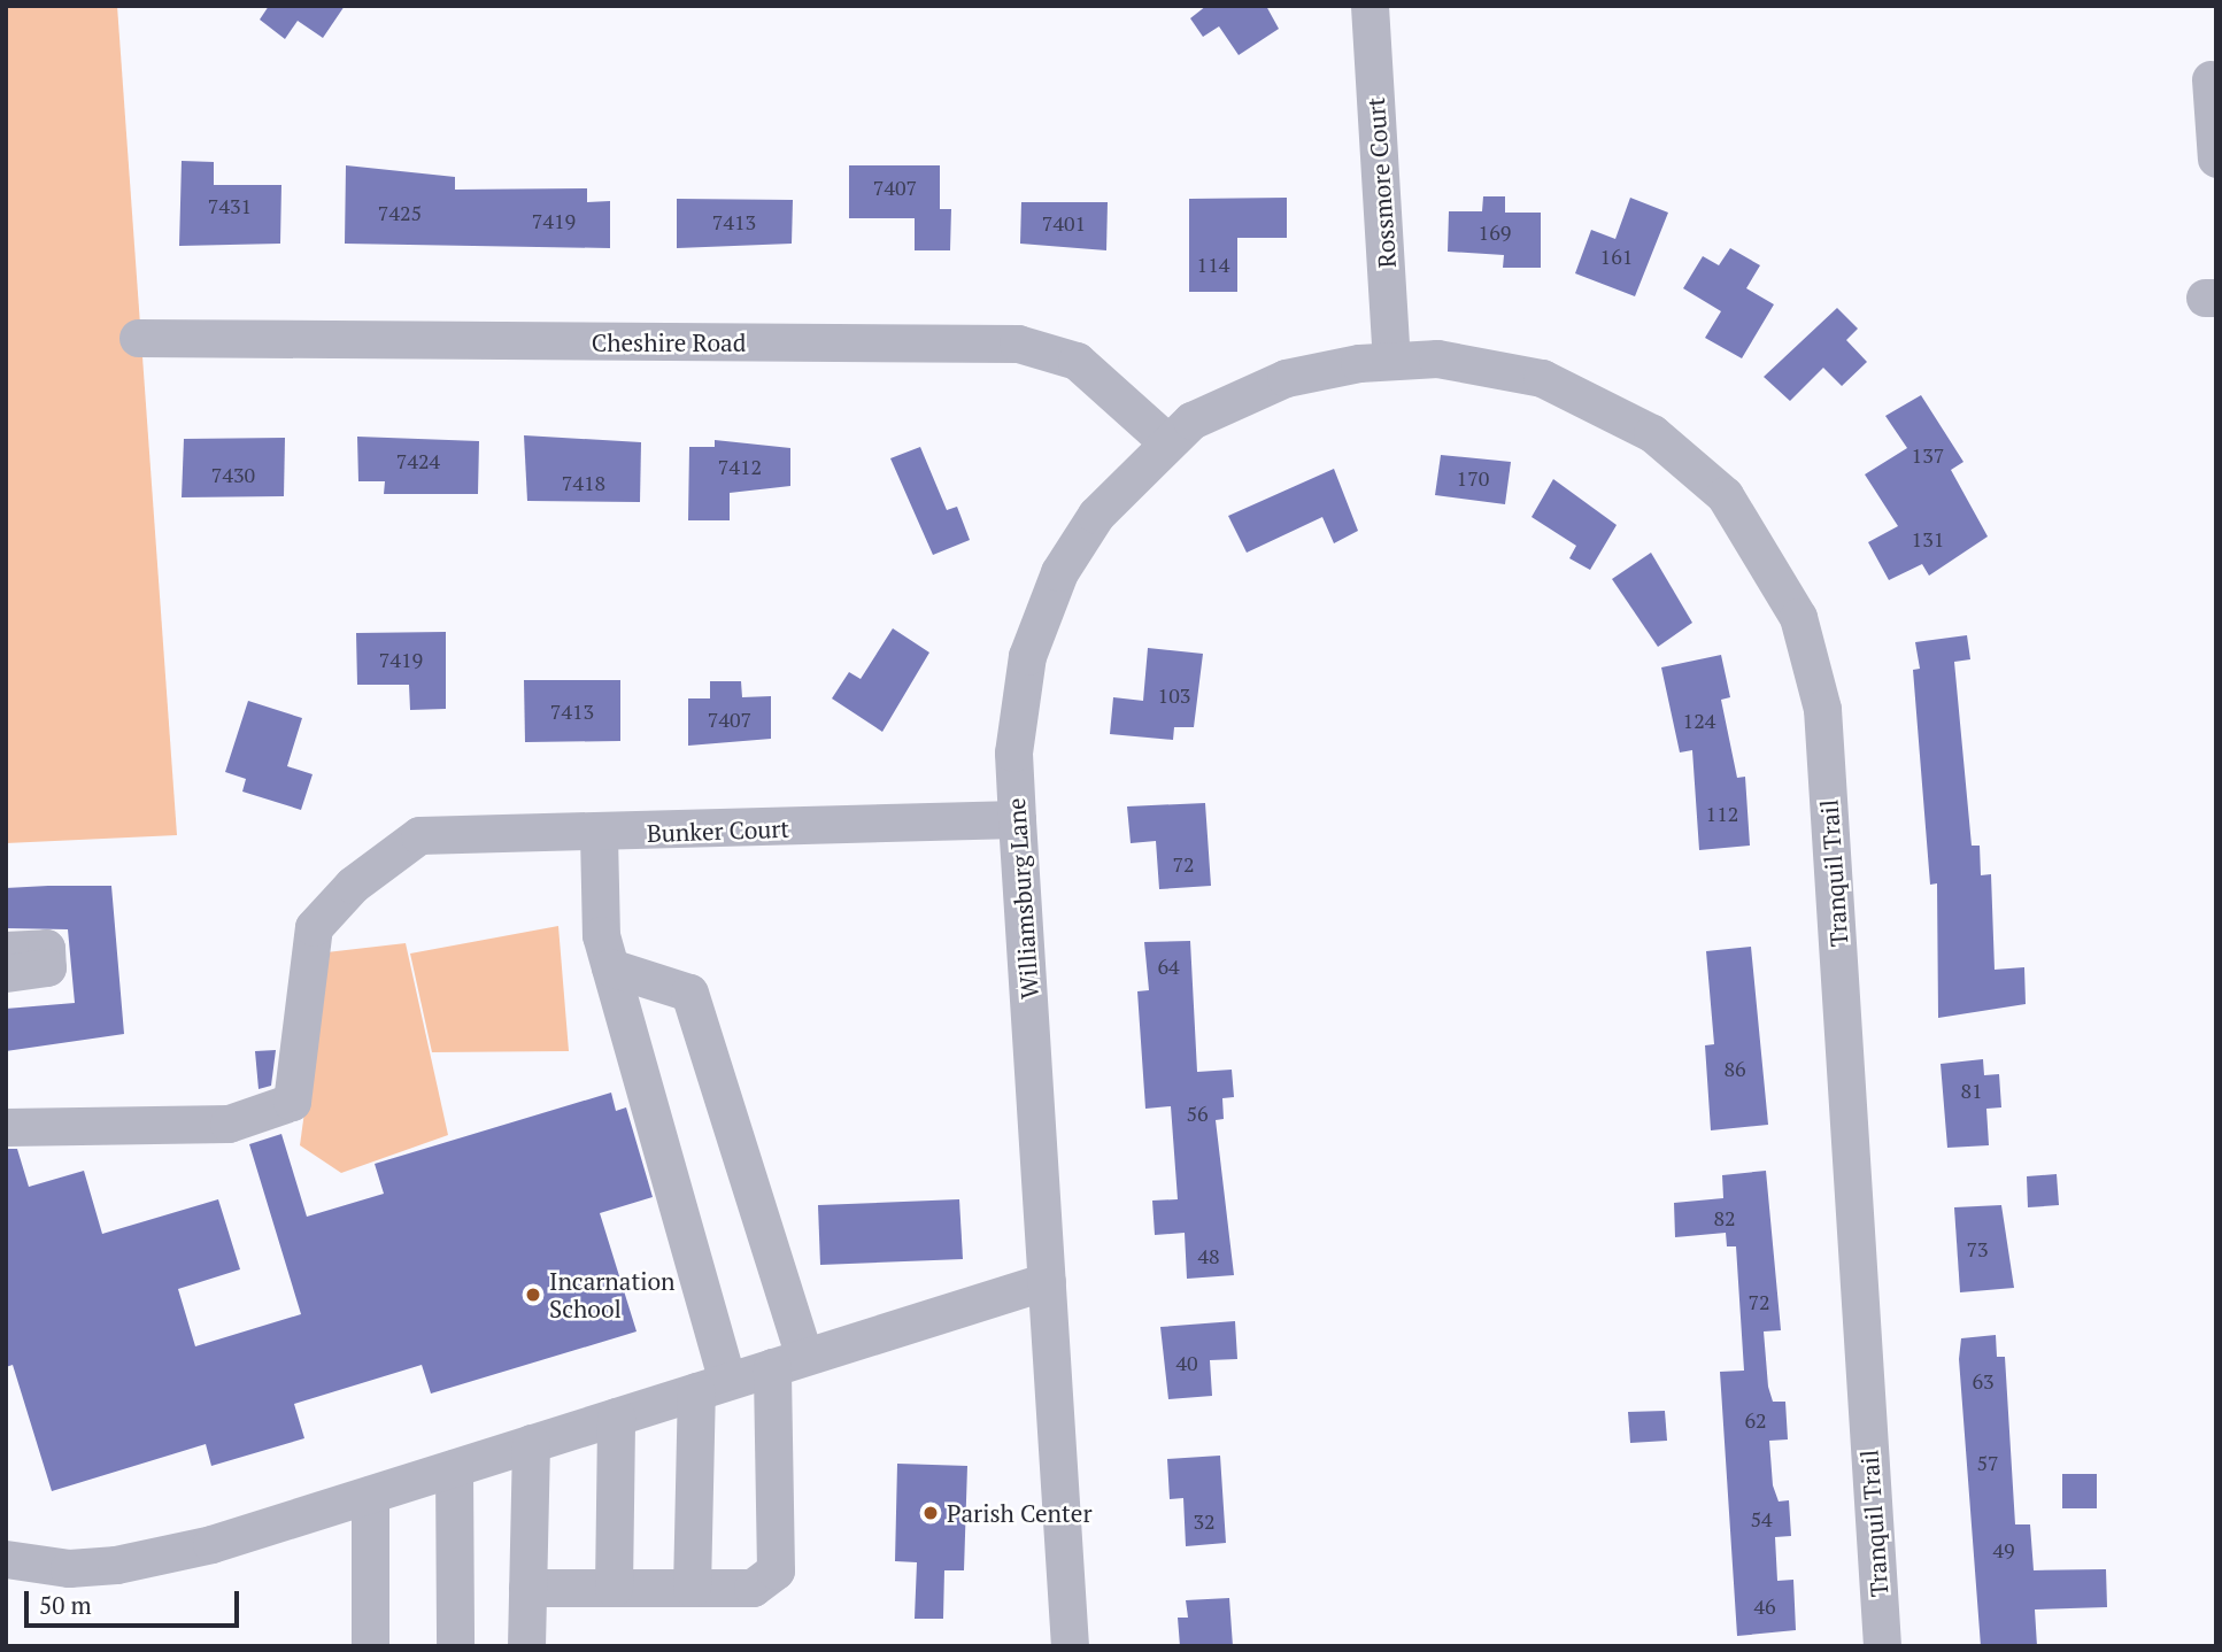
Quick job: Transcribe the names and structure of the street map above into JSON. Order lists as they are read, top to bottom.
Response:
{
  "streets": {
    "street": [
      "Rossmore Court",
      "Cheshire Road",
      "Bunker Court",
      "Tranquil Trail",
      "Williamsburg Lane"
    ]
  },
  "crossings": [
    ["Rossmore Court", "Tranquil Trail"],
    ["Rossmore Court", "Williamsburg Lane"],
    ["Cheshire Road", "Williamsburg Lane"],
    ["Bunker Court", "Williamsburg Lane"],
    ["Tranquil Trail", "Williamsburg Lane"]
  ],
  "places": ["Incarnation School", "Parish Center"],
  "house_numbers": [
    "7407",
    "7431",
    "7425",
    "7419",
    "7413",
    "7401",
    "169",
    "161",
    "114",
    "137",
    "7424",
    "7412",
    "7430",
    "170",
    "7418",
    "131",
    "7419",
    "103",
    "7413",
    "7407",
    "124",
    "112",
    "72",
    "64",
    "86",
    "81",
    "56",
    "82",
    "73",
    "48",
    "72",
    "40",
    "63",
    "62",
    "57",
    "54",
    "32",
    "49",
    "46"
  ],
  "scale_bar": "50 m"
}
